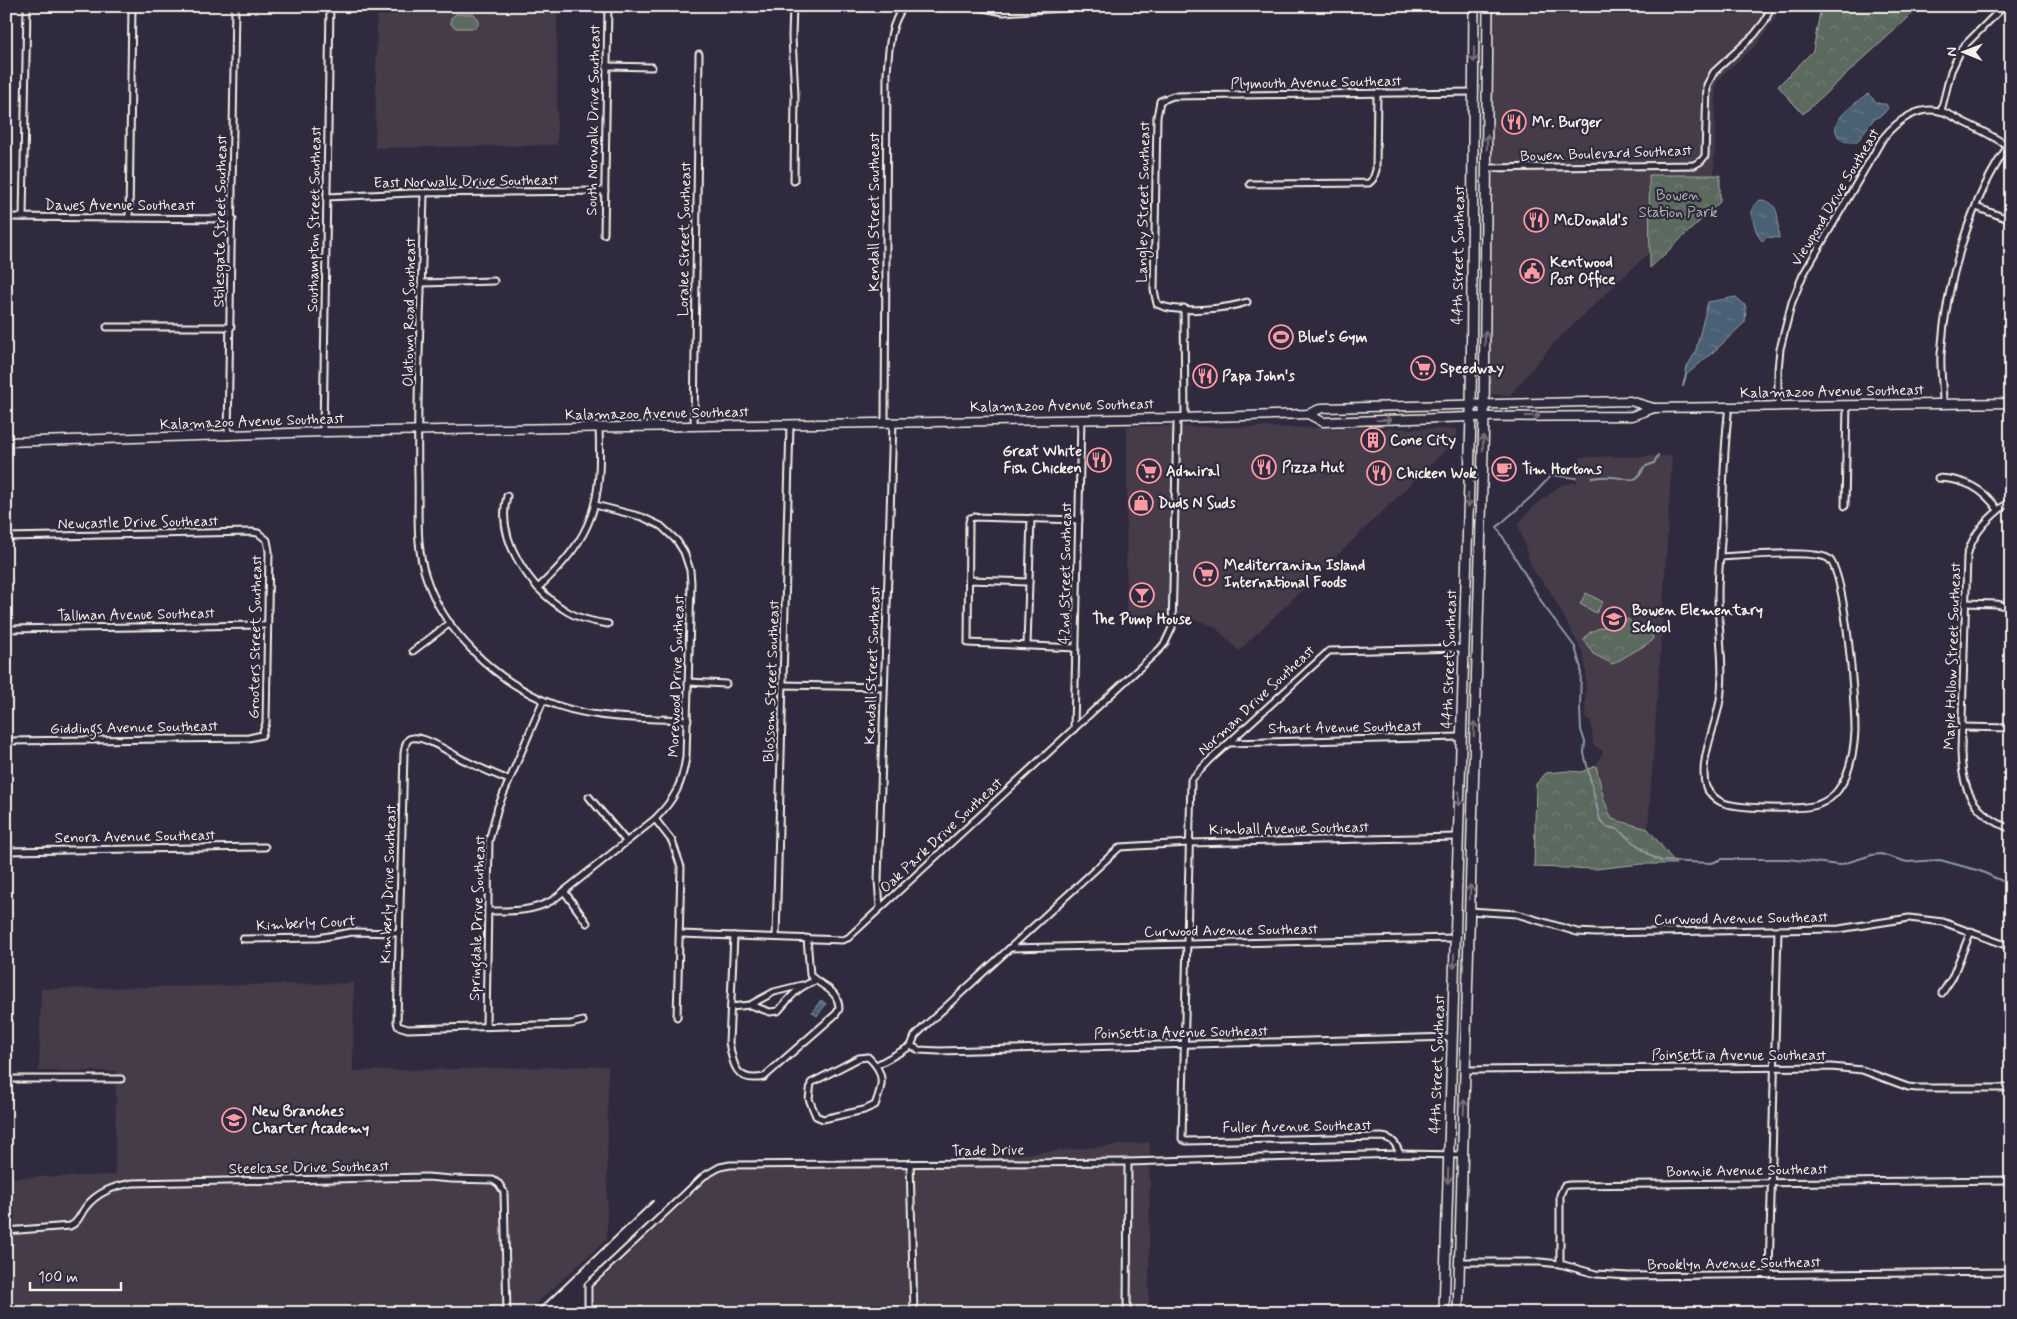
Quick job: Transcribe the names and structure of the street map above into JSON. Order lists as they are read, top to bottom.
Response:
{
  "streets": {
    "main road": ["44th Street Southeast", "Kalamazoo Avenue Southeast"],
    "street": [
      "Plymouth Avenue Southeast",
      "South Norwalk Drive Southeast",
      "Bowen Boulevard Southeast",
      "East Norwalk Drive Southeast",
      "Viewpond Drive Southeast",
      "Langley Street Southeast",
      "Dawes Avenue Southeast",
      "Kendall Street Southeast",
      "Southampton Street Southeast",
      "Stilesgate Street Southeast",
      "Loralee Street Southeast",
      "Oldtown Road Southeast",
      "Newcastle Drive Southeast",
      "42nd Street Southeast",
      "Tallman Avenue Southeast",
      "Grooters Street Southeast",
      "Maple Hollow Street Southeast",
      "Morewood Drive Southeast",
      "Blossom Street Southeast",
      "Norman Drive Southeast",
      "Giddings Avenue Southeast",
      "Stuart Avenue Southeast",
      "Kimball Avenue Southeast",
      "Oak Park Drive Southeast",
      "Senora Avenue Southeast",
      "Kimberly Drive Southeast",
      "Springdale Drive Southeast",
      "Curwood Avenue Southeast",
      "Kimberly Court",
      "Poinsettia Avenue Southeast",
      "Fuller Avenue Southeast",
      "Trade Drive",
      "Steelcase Drive Southeast",
      "Bonnie Avenue Southeast",
      "Brooklyn Avenue Southeast"
    ]
  },
  "crossings": [
    ["Plymouth Avenue Southeast", "Langley Street Southeast"],
    ["Plymouth Avenue Southeast", "44th Street Southeast"],
    ["South Norwalk Drive Southeast", "East Norwalk Drive Southeast"],
    ["Bowen Boulevard Southeast", "44th Street Southeast"],
    ["East Norwalk Drive Southeast", "Southampton Street Southeast"],
    ["East Norwalk Drive Southeast", "Oldtown Road Southeast"],
    ["Viewpond Drive Southeast", "Kalamazoo Avenue Southeast"],
    ["Dawes Avenue Southeast", "Stilesgate Street Southeast"],
    ["Kendall Street Southeast", "Kalamazoo Avenue Southeast"],
    ["Kendall Street Southeast", "Oak Park Drive Southeast"],
    ["Southampton Street Southeast", "Kalamazoo Avenue Southeast"],
    ["Stilesgate Street Southeast", "Kalamazoo Avenue Southeast"],
    ["Loralee Street Southeast", "Kalamazoo Avenue Southeast"],
    ["44th Street Southeast", "Kalamazoo Avenue Southeast"],
    ["44th Street Southeast", "Norman Drive Southeast"],
    ["44th Street Southeast", "Stuart Avenue Southeast"],
    ["44th Street Southeast", "Kimball Avenue Southeast"],
    ["44th Street Southeast", "Curwood Avenue Southeast"],
    ["44th Street Southeast", "Poinsettia Avenue Southeast"],
    ["44th Street Southeast", "Trade Drive"],
    ["44th Street Southeast", "Brooklyn Avenue Southeast"],
    ["Oldtown Road Southeast", "Kalamazoo Avenue Southeast"],
    ["Oldtown Road Southeast", "Morewood Drive Southeast"],
    ["Oldtown Road Southeast", "Springdale Drive Southeast"],
    ["Kalamazoo Avenue Southeast", "42nd Street Southeast"],
    ["Kalamazoo Avenue Southeast", "Blossom Street Southeast"],
    ["Kalamazoo Avenue Southeast", "Oak Park Drive Southeast"],
    ["Newcastle Drive Southeast", "Grooters Street Southeast"],
    ["42nd Street Southeast", "Oak Park Drive Southeast"],
    ["Tallman Avenue Southeast", "Grooters Street Southeast"],
    ["Grooters Street Southeast", "Giddings Avenue Southeast"],
    ["Morewood Drive Southeast", "Springdale Drive Southeast"],
    ["Blossom Street Southeast", "Oak Park Drive Southeast"],
    ["Norman Drive Southeast", "Stuart Avenue Southeast"],
    ["Norman Drive Southeast", "Kimball Avenue Southeast"],
    ["Kimball Avenue Southeast", "Curwood Avenue Southeast"],
    ["Kimberly Drive Southeast", "Springdale Drive Southeast"],
    ["Kimberly Drive Southeast", "Kimberly Court"],
    ["Poinsettia Avenue Southeast", "Fuller Avenue Southeast"],
    ["Fuller Avenue Southeast", "Trade Drive"],
    ["Bonnie Avenue Southeast", "Brooklyn Avenue Southeast"]
  ],
  "parks": ["Bowen Station Park"],
  "places": {
    "restaurant": [
      "Mr. Burger",
      "McDonald's",
      "Papa John's",
      "Great White Fish Chicken",
      "Pizza Hut",
      "Chicken Wok"
    ],
    "public building": ["Kentwood Post Office"],
    "sports": ["Blue's Gym"],
    "supermarket": ["Speedway", "Admiral", "Mediterranian Island International Foods"],
    "building": ["Cone City"],
    "cafe": ["Tim Hortons"],
    "shop": ["Duds N Suds"],
    "bar": ["The Pump House"],
    "school or university": ["Bowen Elementary School", "New Branches Charter Academy"]
  },
  "scale_bar": "100 m",
  "north": "left"
}
